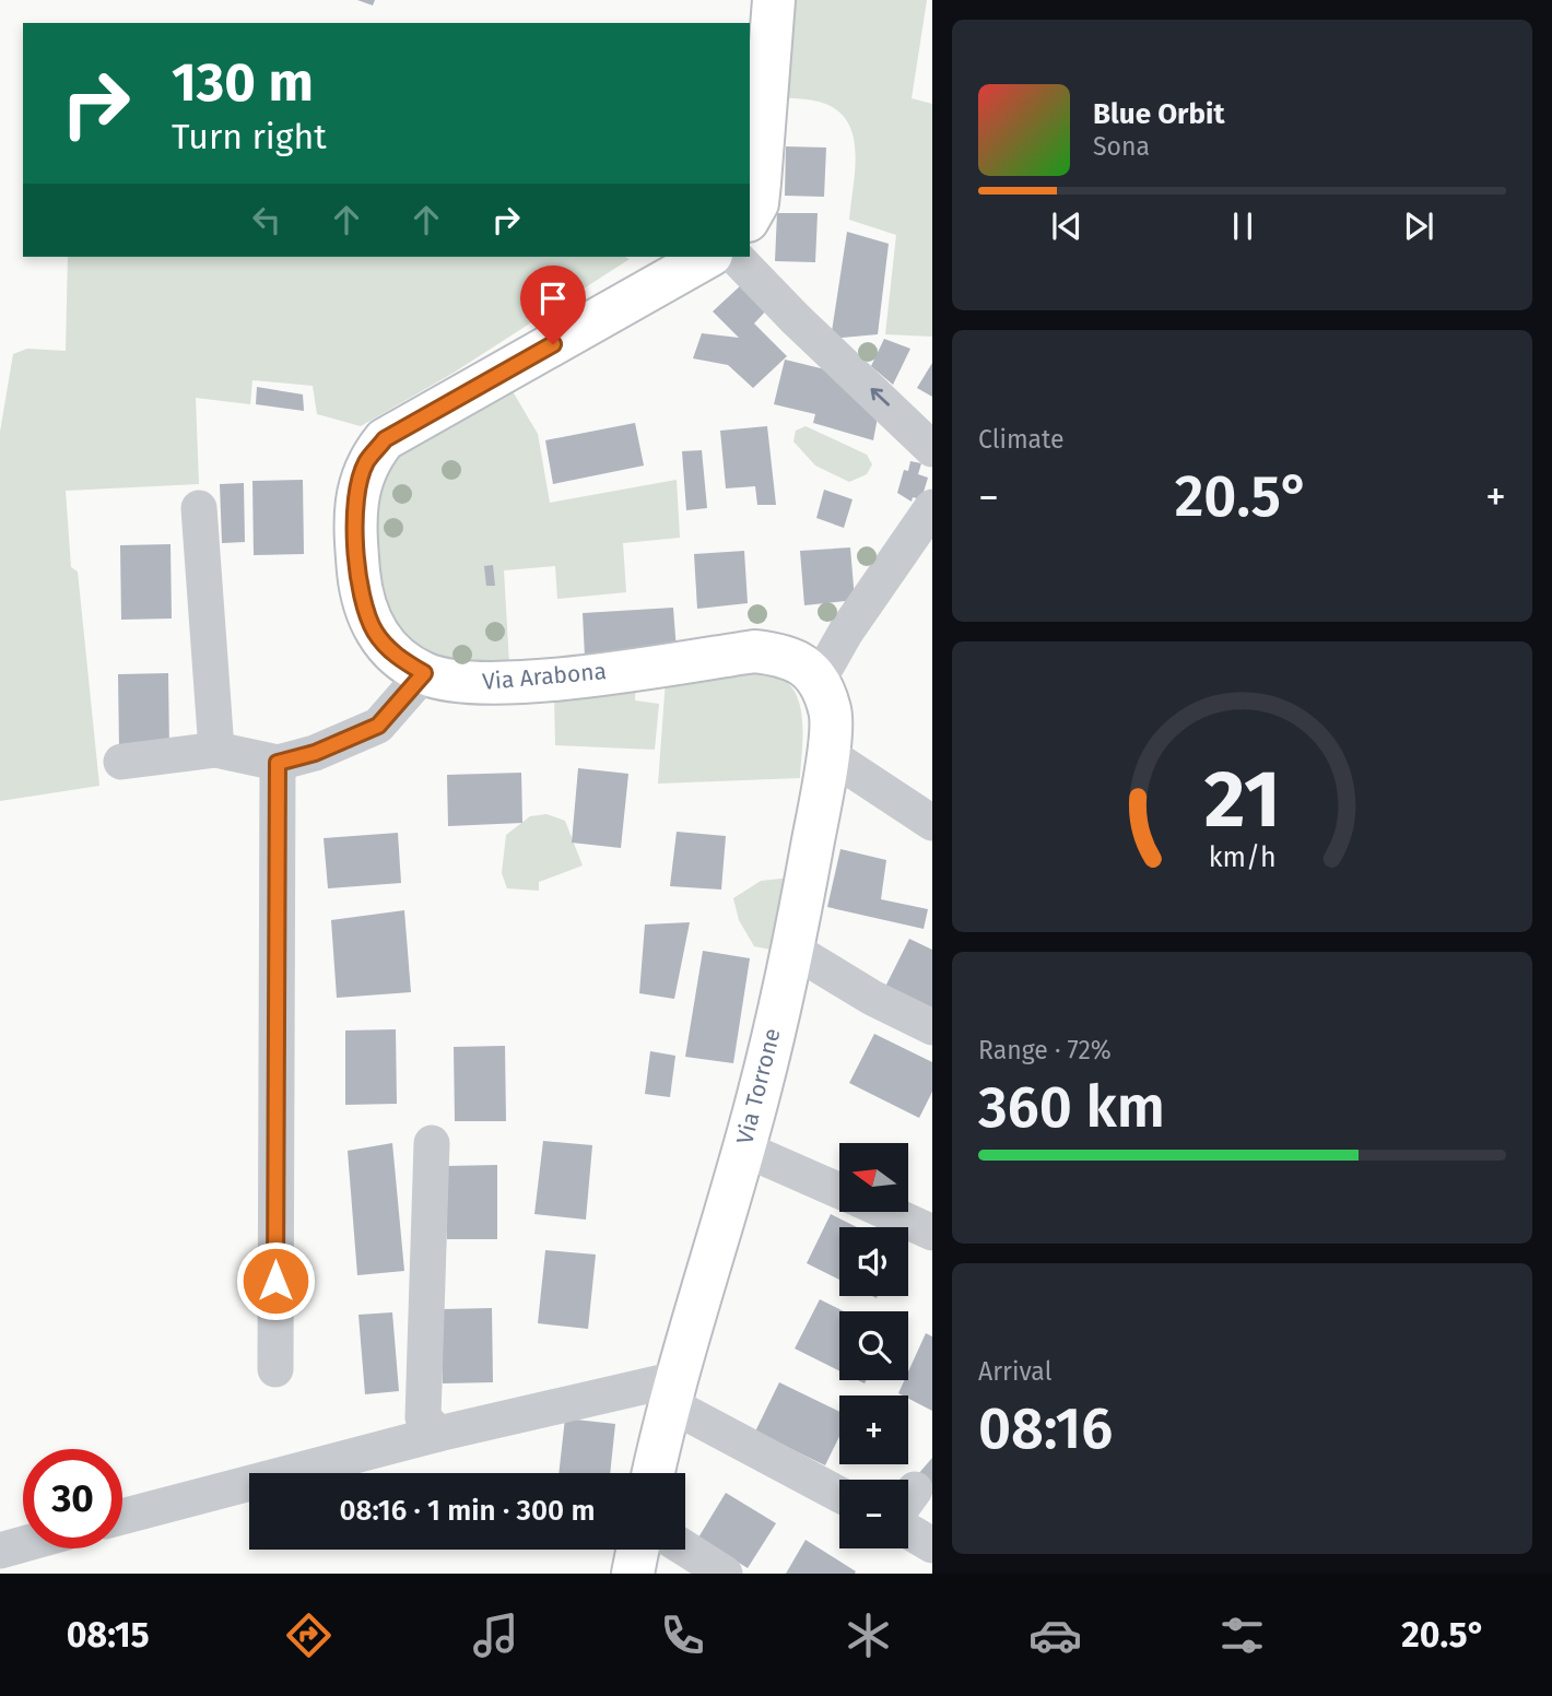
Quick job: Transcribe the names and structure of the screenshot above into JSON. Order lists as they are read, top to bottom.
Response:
{
  "streets": {
    "main road": ["Via Arabona", "Via Torrone"]
  },
  "crossings": [
    ["Via Arabona", "Via Torrone"]
  ],
  "north": "left",
  "page": {
    "turn": ["130 m", "Turn right"],
    "song": ["Blue Orbit", "Sona"],
    "tile": [
      "Climate",
      ["Range · 72%", "360 km"],
      ["Arrival", "08:16"]
    ],
    "heat": ["−", "20.5°", "+"],
    "map_buttons": ["+", "−"],
    "limit": "30",
    "trip": "08:16 · 1 min · 300 m",
    "tabs": ["08:15", "20.5°"],
    "gauge": ["21", "km/h"]
  }
}
